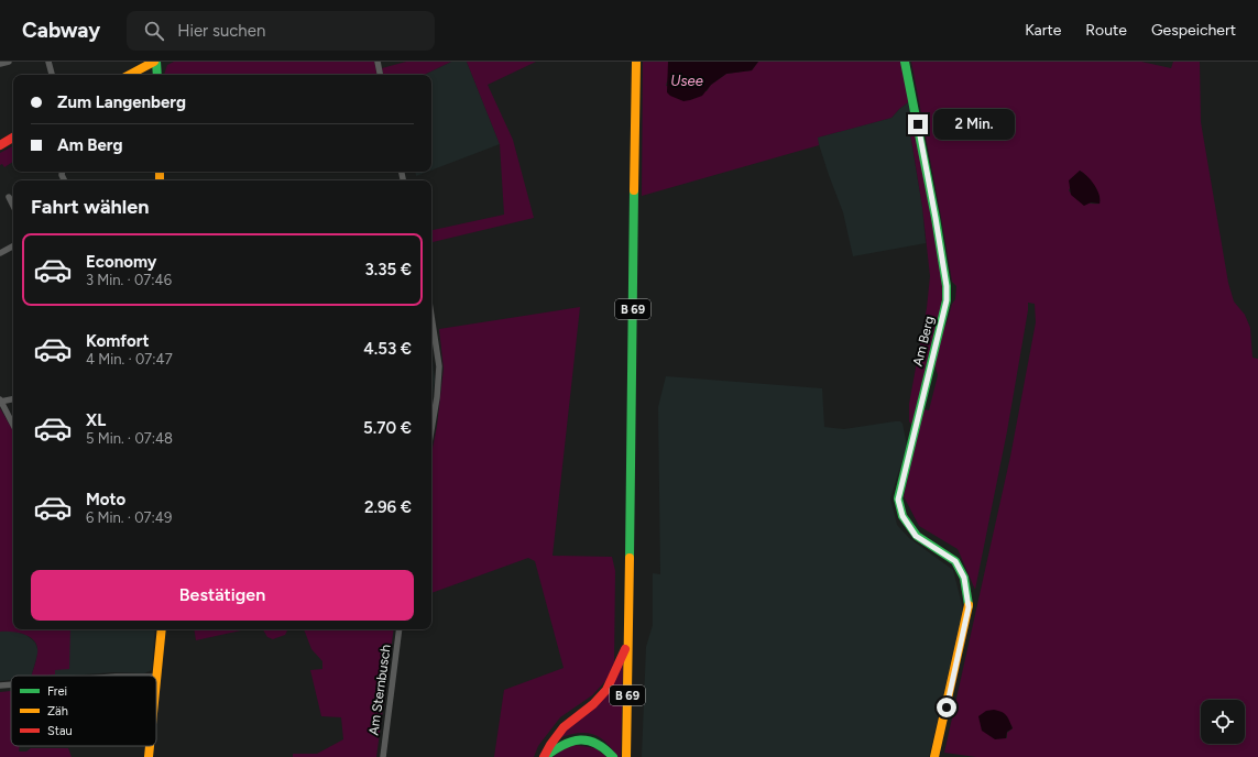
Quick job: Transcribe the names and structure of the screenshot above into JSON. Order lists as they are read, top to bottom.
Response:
{
  "streets": {
    "main road": ["B 69", "Am Berg"],
    "street": ["Am Sternbusch"]
  },
  "water": ["Usee"],
  "legend": ["Frei", "Zäh", "Stau"],
  "page": {
    "header": "Cabway",
    "search": "Hier suchen",
    "nav": ["Karte", "Route", "Gespeichert"],
    "banner": ["Zum Langenberg", "Am Berg"],
    "bubble": "2 Min.",
    "heading": "Fahrt wählen",
    "list": [
      {
        "name": "Economy",
        "note": "3 Min. · 07:46",
        "value": "3.35 €"
      },
      {
        "name": "Komfort",
        "note": "4 Min. · 07:47",
        "value": "4.53 €"
      },
      {
        "name": "XL",
        "note": "5 Min. · 07:48",
        "value": "5.70 €"
      },
      {
        "name": "Moto",
        "note": "6 Min. · 07:49",
        "value": "2.96 €"
      }
    ],
    "buttons": "Bestätigen"
  }
}
